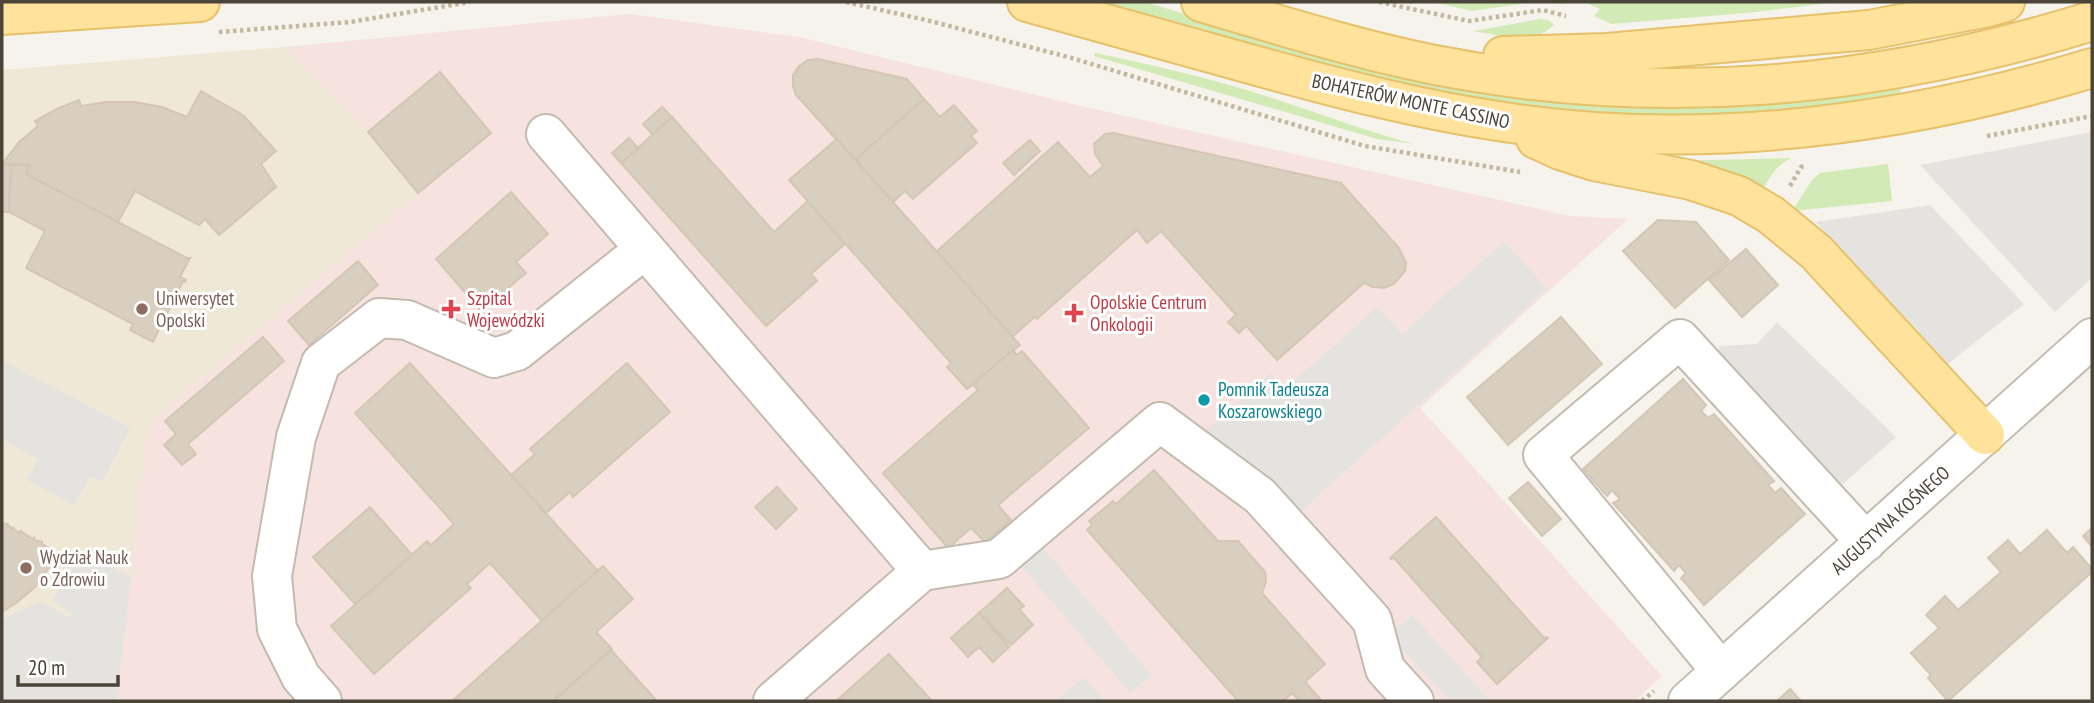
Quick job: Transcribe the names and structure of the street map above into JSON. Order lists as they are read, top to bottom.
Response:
{
  "streets": {
    "main road": ["BOHATERÓW MONTE CASSINO"],
    "street": ["AUGUSTYNA KOŚNEGO"]
  },
  "places": {
    "other": ["Uniwersytet Opolski", "Pomnik Tadeusza Koszarowskiego", "Wydział Nauk o Zdrowiu"],
    "health": ["Szpital Wojewódzki", "Opolskie Centrum Onkologii"]
  },
  "scale_bar": "20 m"
}
